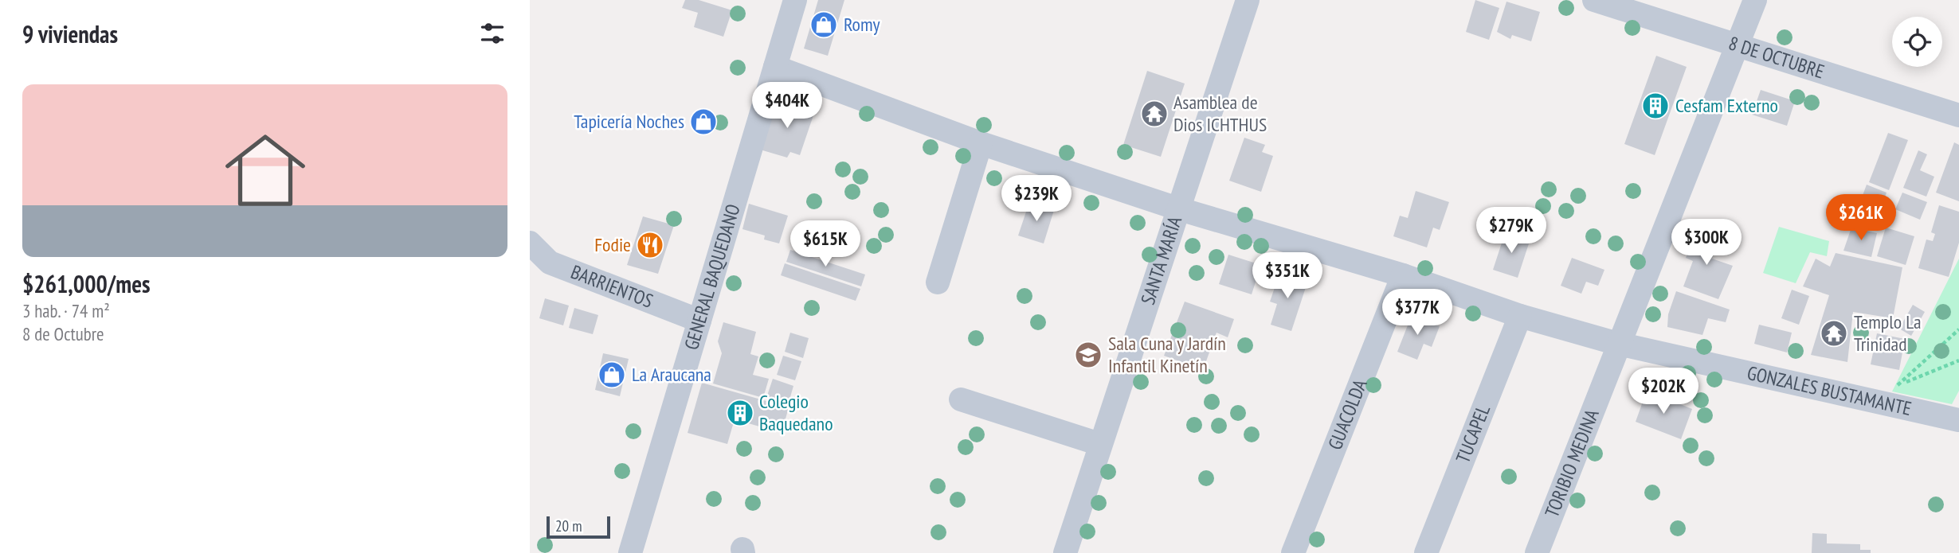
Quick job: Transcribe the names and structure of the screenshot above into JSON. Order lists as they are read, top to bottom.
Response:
{
  "streets": {
    "street": [
      "8 DE OCTUBRE",
      "SANTA MARÍA",
      "GENERAL BAQUEDANO",
      "BARRIENTOS",
      "GONZALES BUSTAMANTE",
      "GUACOLDA",
      "TUCAPEL",
      "TORIBIO MEDINA"
    ]
  },
  "crossings": [
    ["8 DE OCTUBRE", "TORIBIO MEDINA"],
    ["SANTA MARÍA", "GONZALES BUSTAMANTE"],
    ["GENERAL BAQUEDANO", "BARRIENTOS"],
    ["GENERAL BAQUEDANO", "GONZALES BUSTAMANTE"],
    ["GONZALES BUSTAMANTE", "GUACOLDA"],
    ["GONZALES BUSTAMANTE", "TUCAPEL"],
    ["GONZALES BUSTAMANTE", "TORIBIO MEDINA"]
  ],
  "places": {
    "shop": ["Romy", "Tapicería Noches", "La Araucana"],
    "building": ["Cesfam Externo", "Colegio Baquedano"],
    "temple": ["Asamblea de Dios ICHTHUS", "Templo La Trinidad"],
    "restaurant": ["Fodie"],
    "school or university": ["Sala Cuna y Jardín Infantil Kinetín"]
  },
  "scale_bar": "20 m",
  "page": {
    "heading": "9 viviendas",
    "list": [
      {
        "name": "$261,000/mes",
        "note": "3 hab. · 74 m² · 8 de Octubre"
      }
    ],
    "price": [
      "$404K",
      "$239K",
      "$261K",
      "$279K",
      "$300K",
      "$615K",
      "$351K",
      "$377K",
      "$202K"
    ],
    "scale": "20 m"
  }
}
